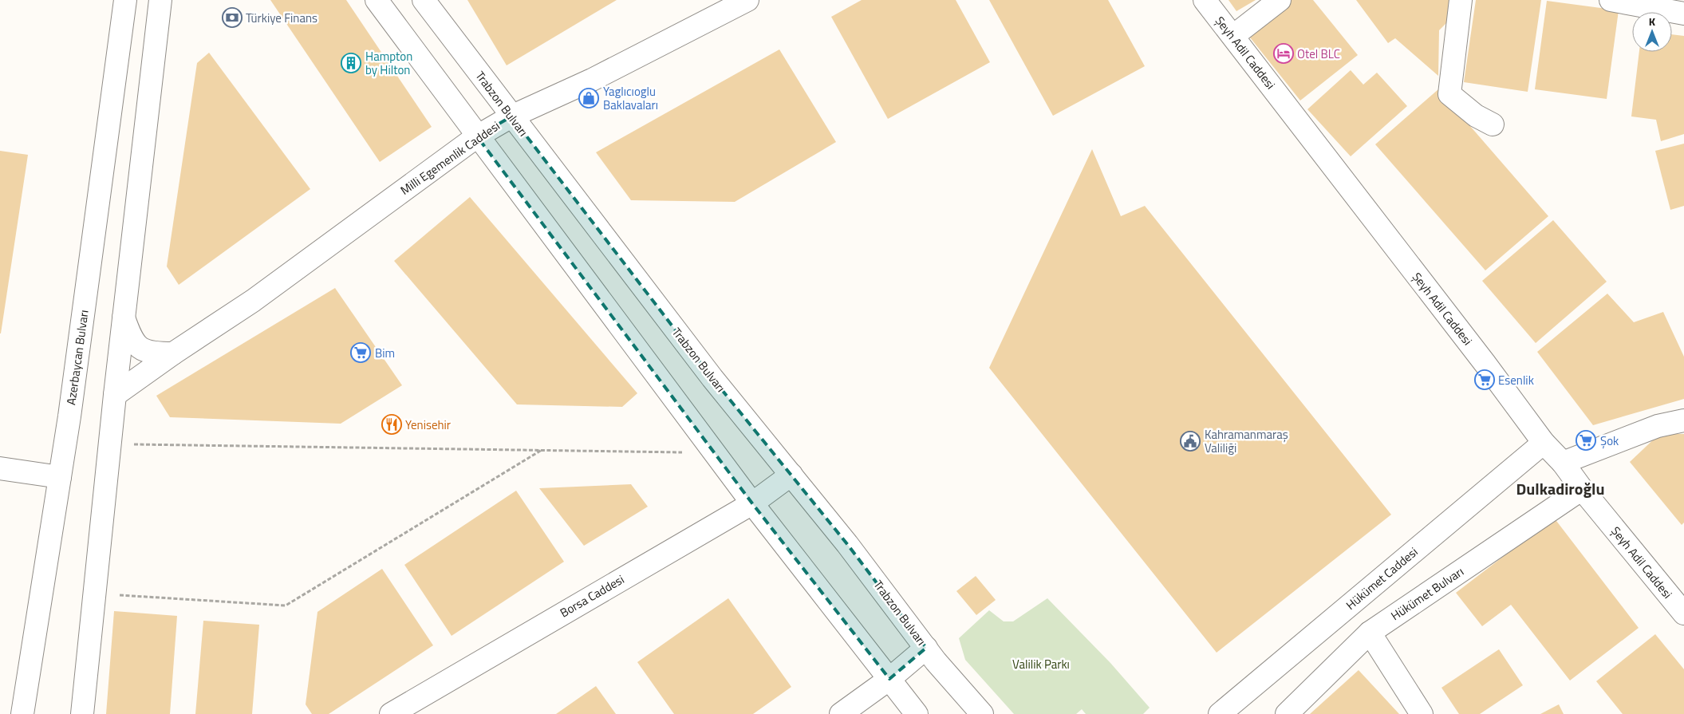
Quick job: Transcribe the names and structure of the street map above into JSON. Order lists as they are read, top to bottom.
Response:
{
  "streets": {
    "main road": [
      "Şeyh Adil Caddesi",
      "Trabzon Bulvarı",
      "Milli Egemenlik Caddesi",
      "Azerbaycan Bulvarı",
      "Hükümet Caddesi",
      "Hükümet Bulvarı",
      "Borsa Caddesi"
    ]
  },
  "crossings": [
    ["Şeyh Adil Caddesi", "Hükümet Caddesi"],
    ["Şeyh Adil Caddesi", "Hükümet Bulvarı"],
    ["Trabzon Bulvarı", "Milli Egemenlik Caddesi"],
    ["Trabzon Bulvarı", "Borsa Caddesi"]
  ],
  "districts": ["Dulkadiroğlu"],
  "parks": ["Valilik Parkı"],
  "places": {
    "bank": ["Türkiye Finans"],
    "hotel": ["Otel BLC"],
    "building": ["Hampton by Hilton"],
    "shop": ["Yaglıcıoglu Baklavaları"],
    "supermarket": ["Bim", "Esenlik", "Şok"],
    "restaurant": ["Yenisehir"],
    "public building": ["Kahramanmaraş Valiliği"]
  },
  "north": "top"
}
